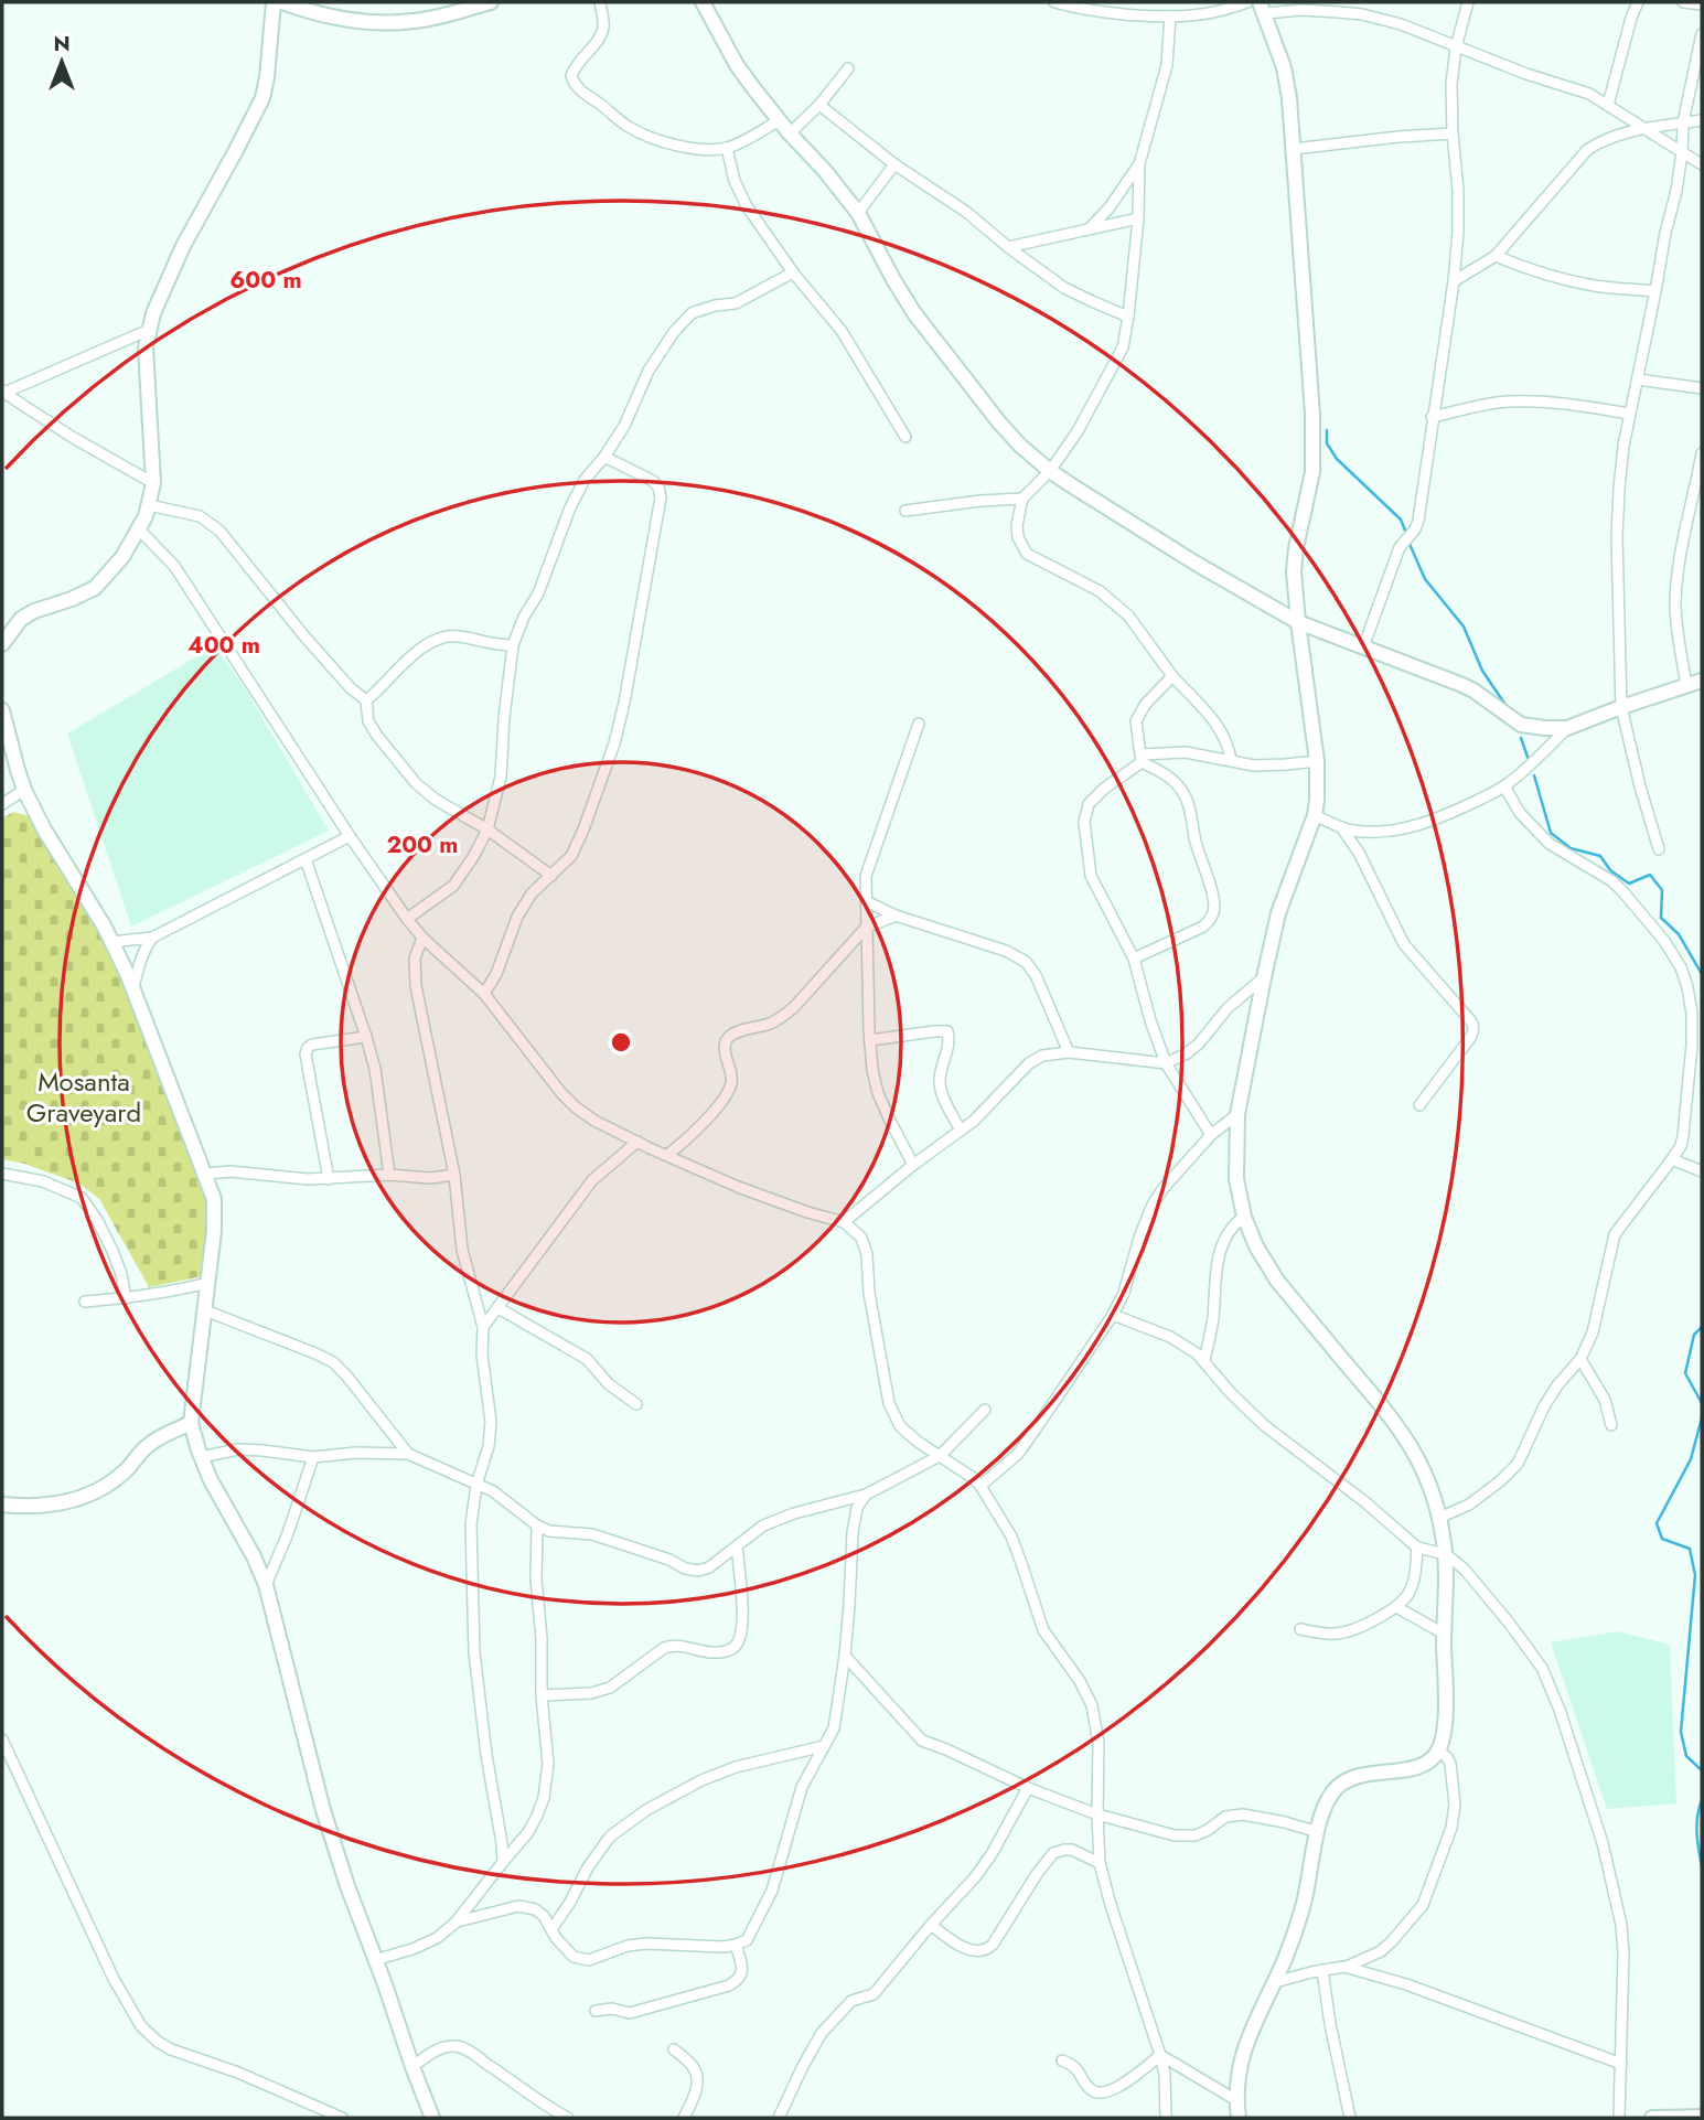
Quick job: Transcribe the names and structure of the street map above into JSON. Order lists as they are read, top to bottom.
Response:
{
  "parks": ["Mosanta Graveyard"],
  "north": "top",
  "rings": ["600 m", "400 m", "200 m"]
}
